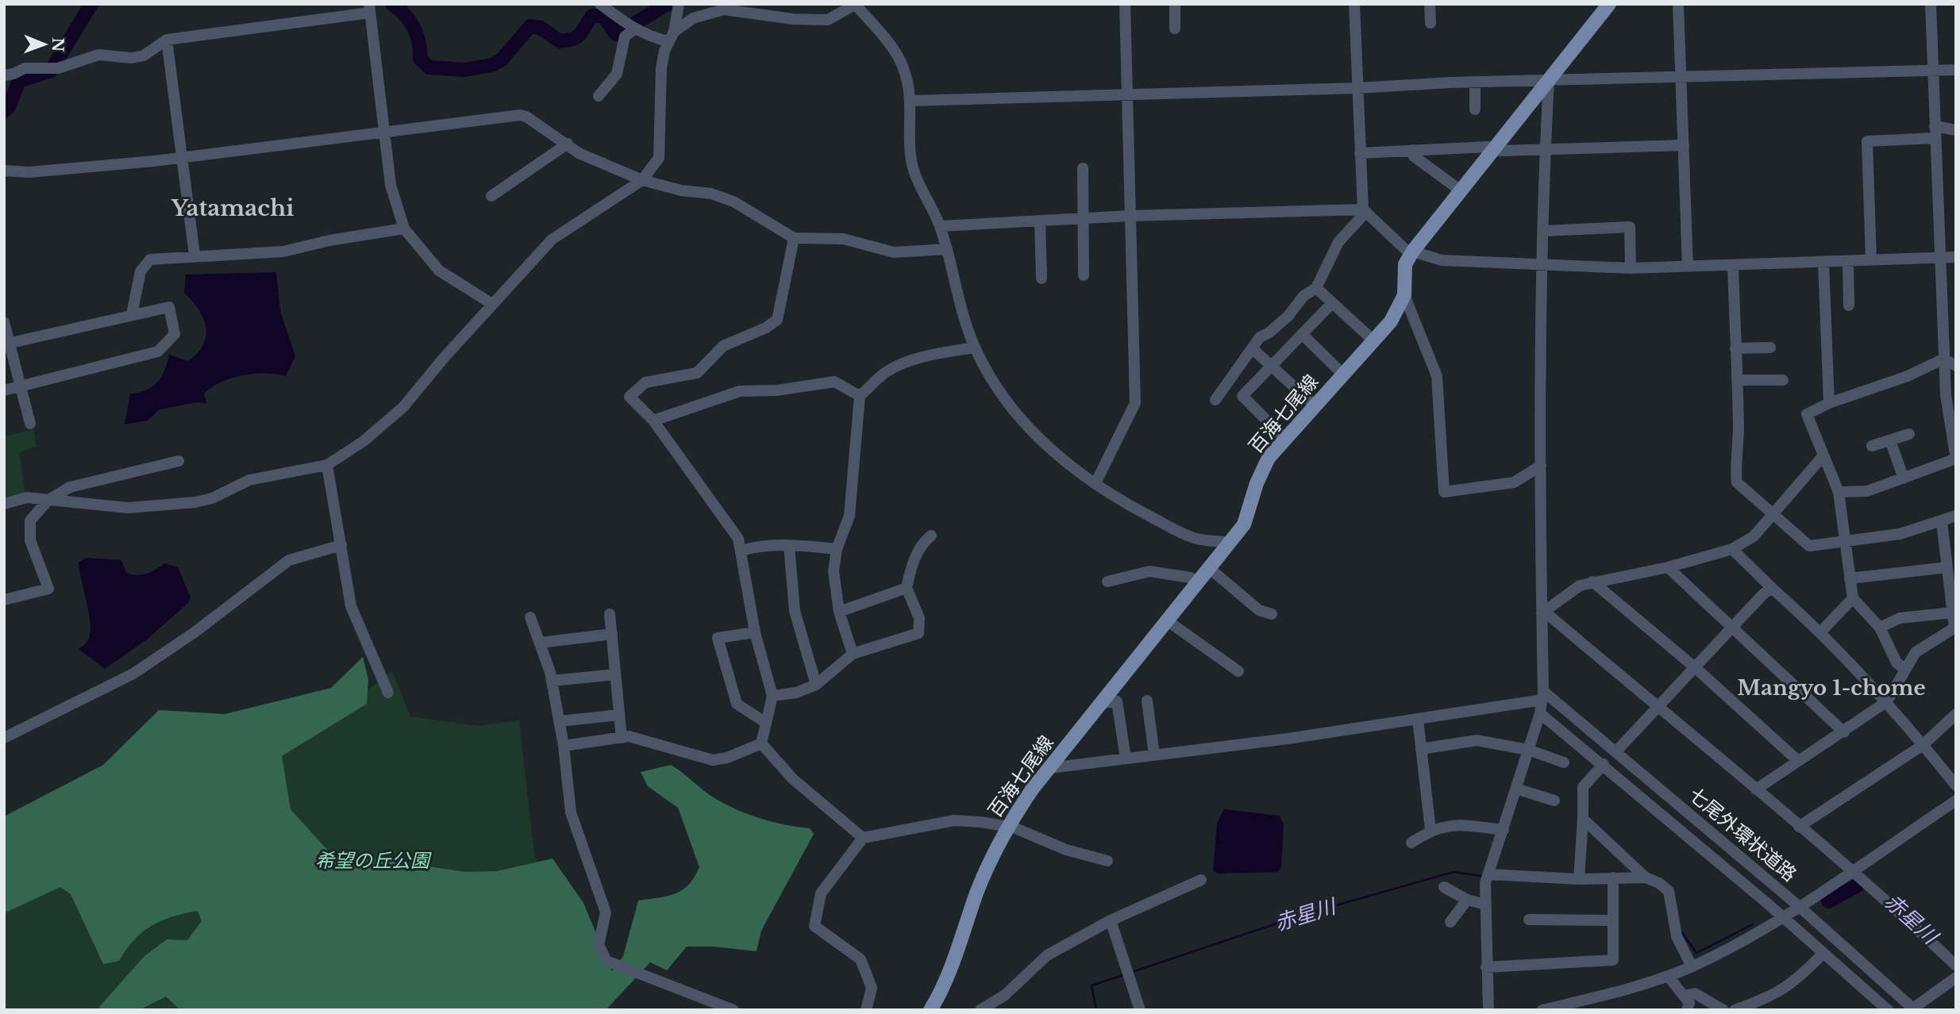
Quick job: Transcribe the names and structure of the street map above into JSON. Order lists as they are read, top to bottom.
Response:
{
  "streets": {
    "main road": ["百海七尾線"],
    "street": ["七尾外環状道路"]
  },
  "districts": ["Yatamachi", "Mangyo 1-chome"],
  "water": ["赤星川"],
  "parks": ["希望の丘公園"],
  "north": "right"
}
